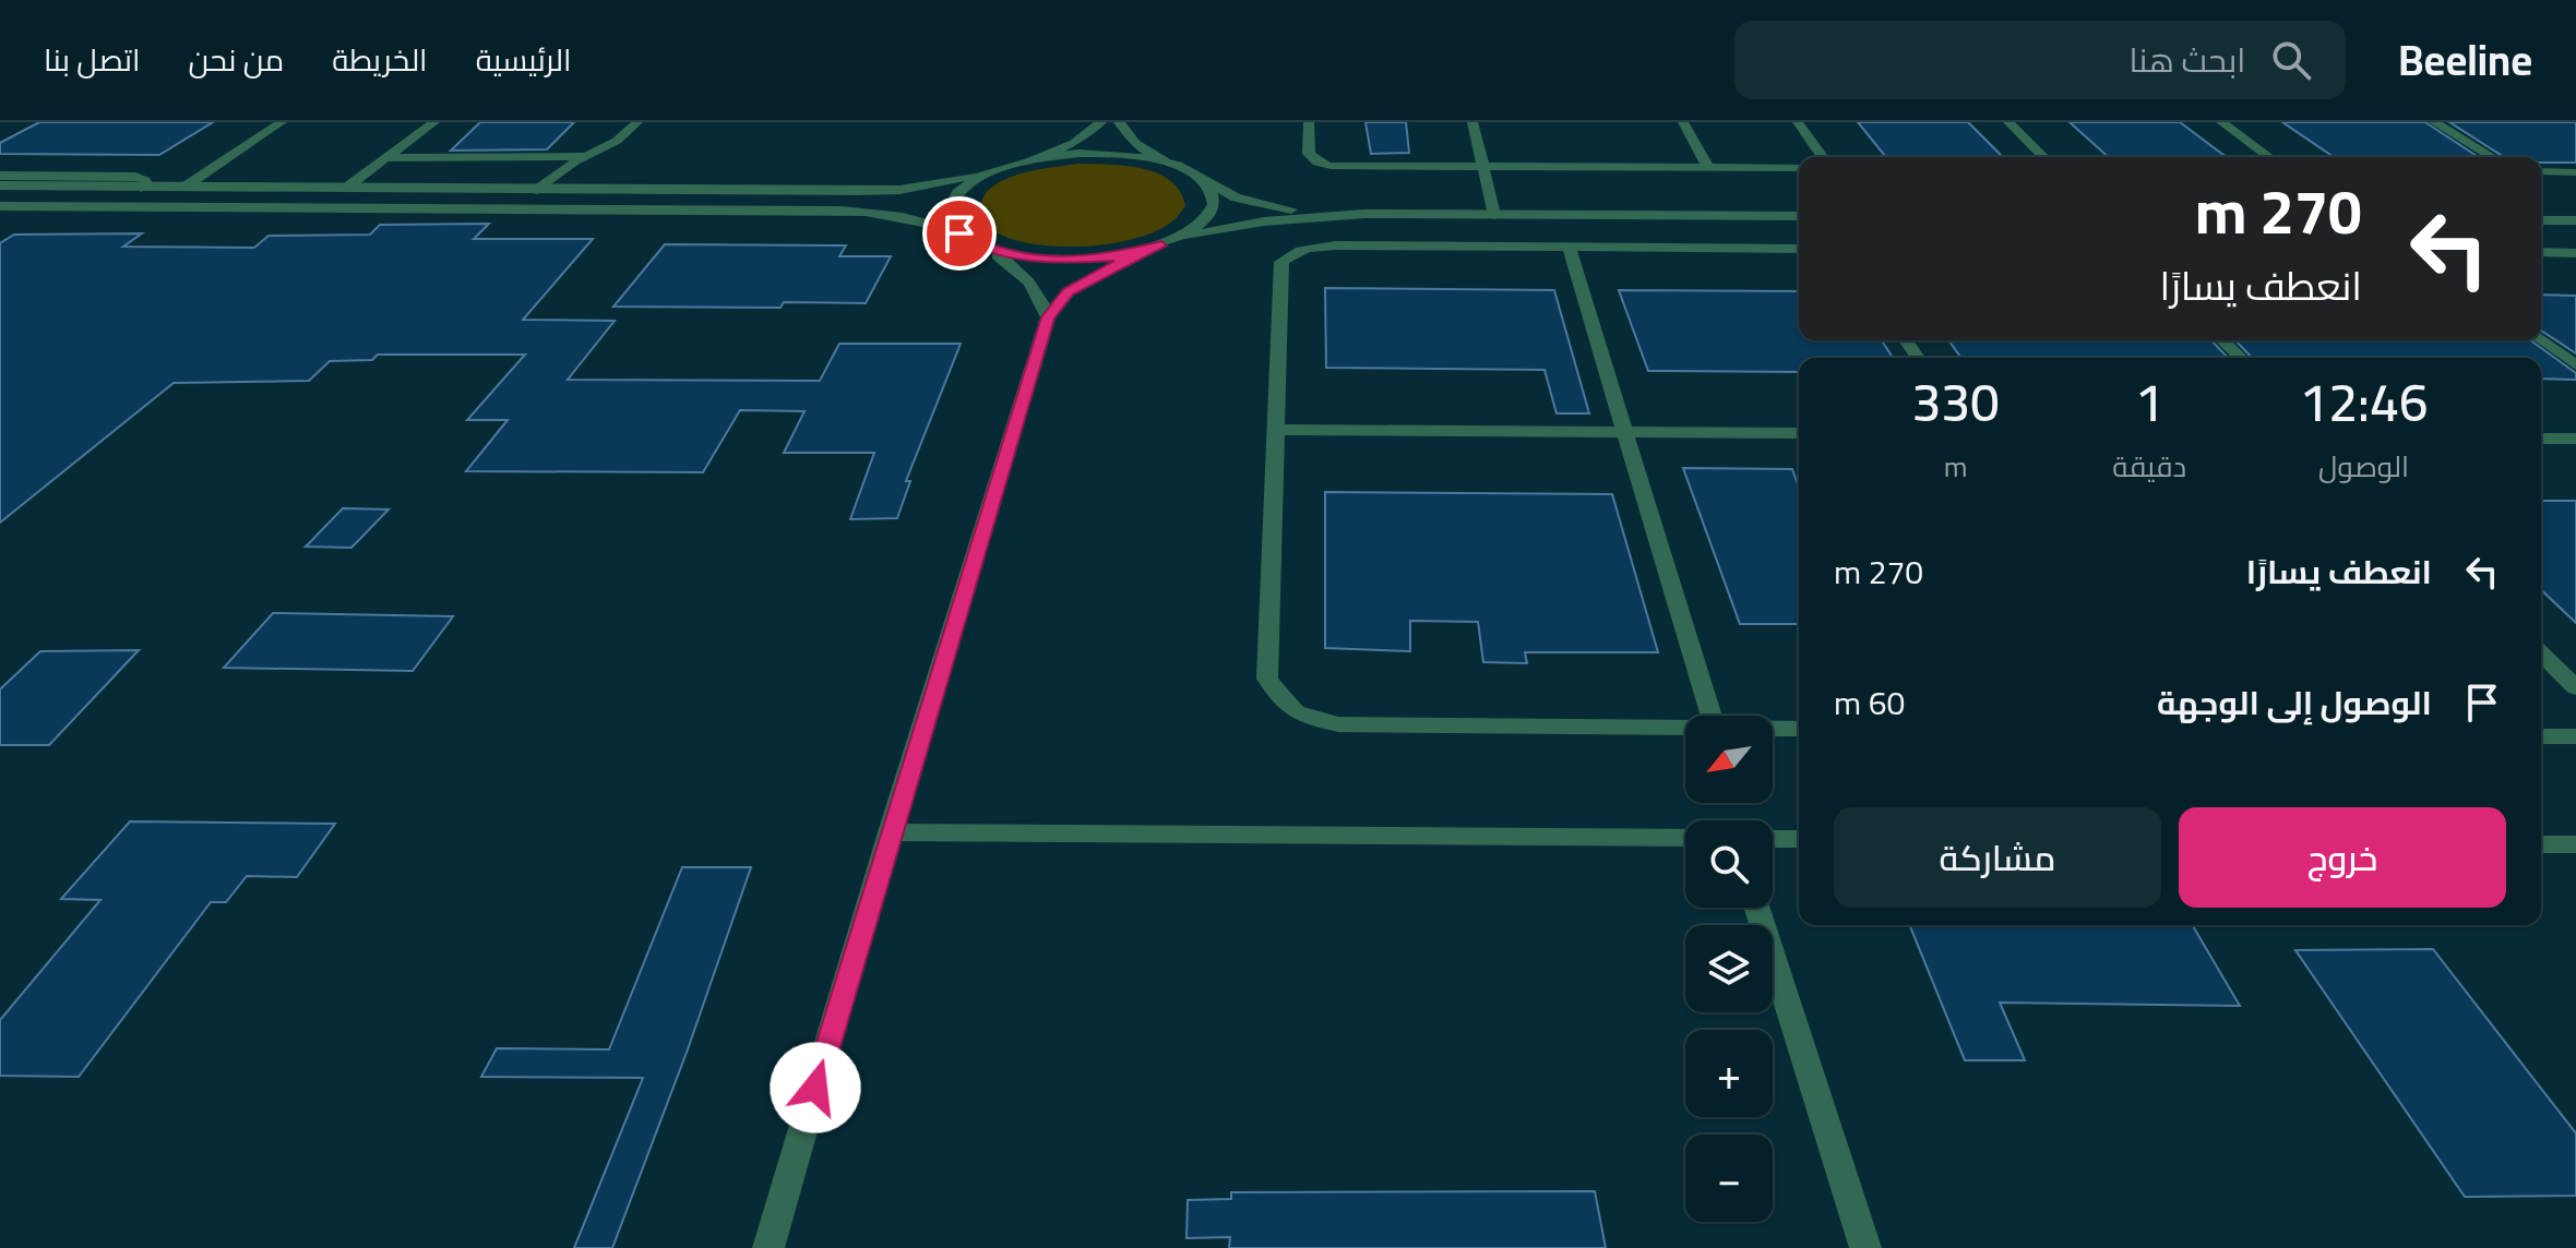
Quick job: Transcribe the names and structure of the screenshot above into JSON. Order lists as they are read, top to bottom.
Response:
{
  "north": "bottom left",
  "page": {
    "header": "Beeline",
    "search": "ابحث هنا",
    "nav": [
      "الرئيسية",
      "الخريطة",
      "من نحن",
      "اتصل بنا"
    ],
    "turn": ["270 m", "انعطف يسارًا"],
    "eta": [
      "12:46",
      "الوصول",
      "1",
      "دقيقة",
      "330",
      "m"
    ],
    "list": [
      {
        "name": "انعطف يسارًا",
        "value": "270 m"
      },
      {
        "name": "الوصول إلى الوجهة",
        "value": "60 m"
      }
    ],
    "map_buttons": ["+", "−"],
    "buttons": ["خروج", "مشاركة"]
  }
}
